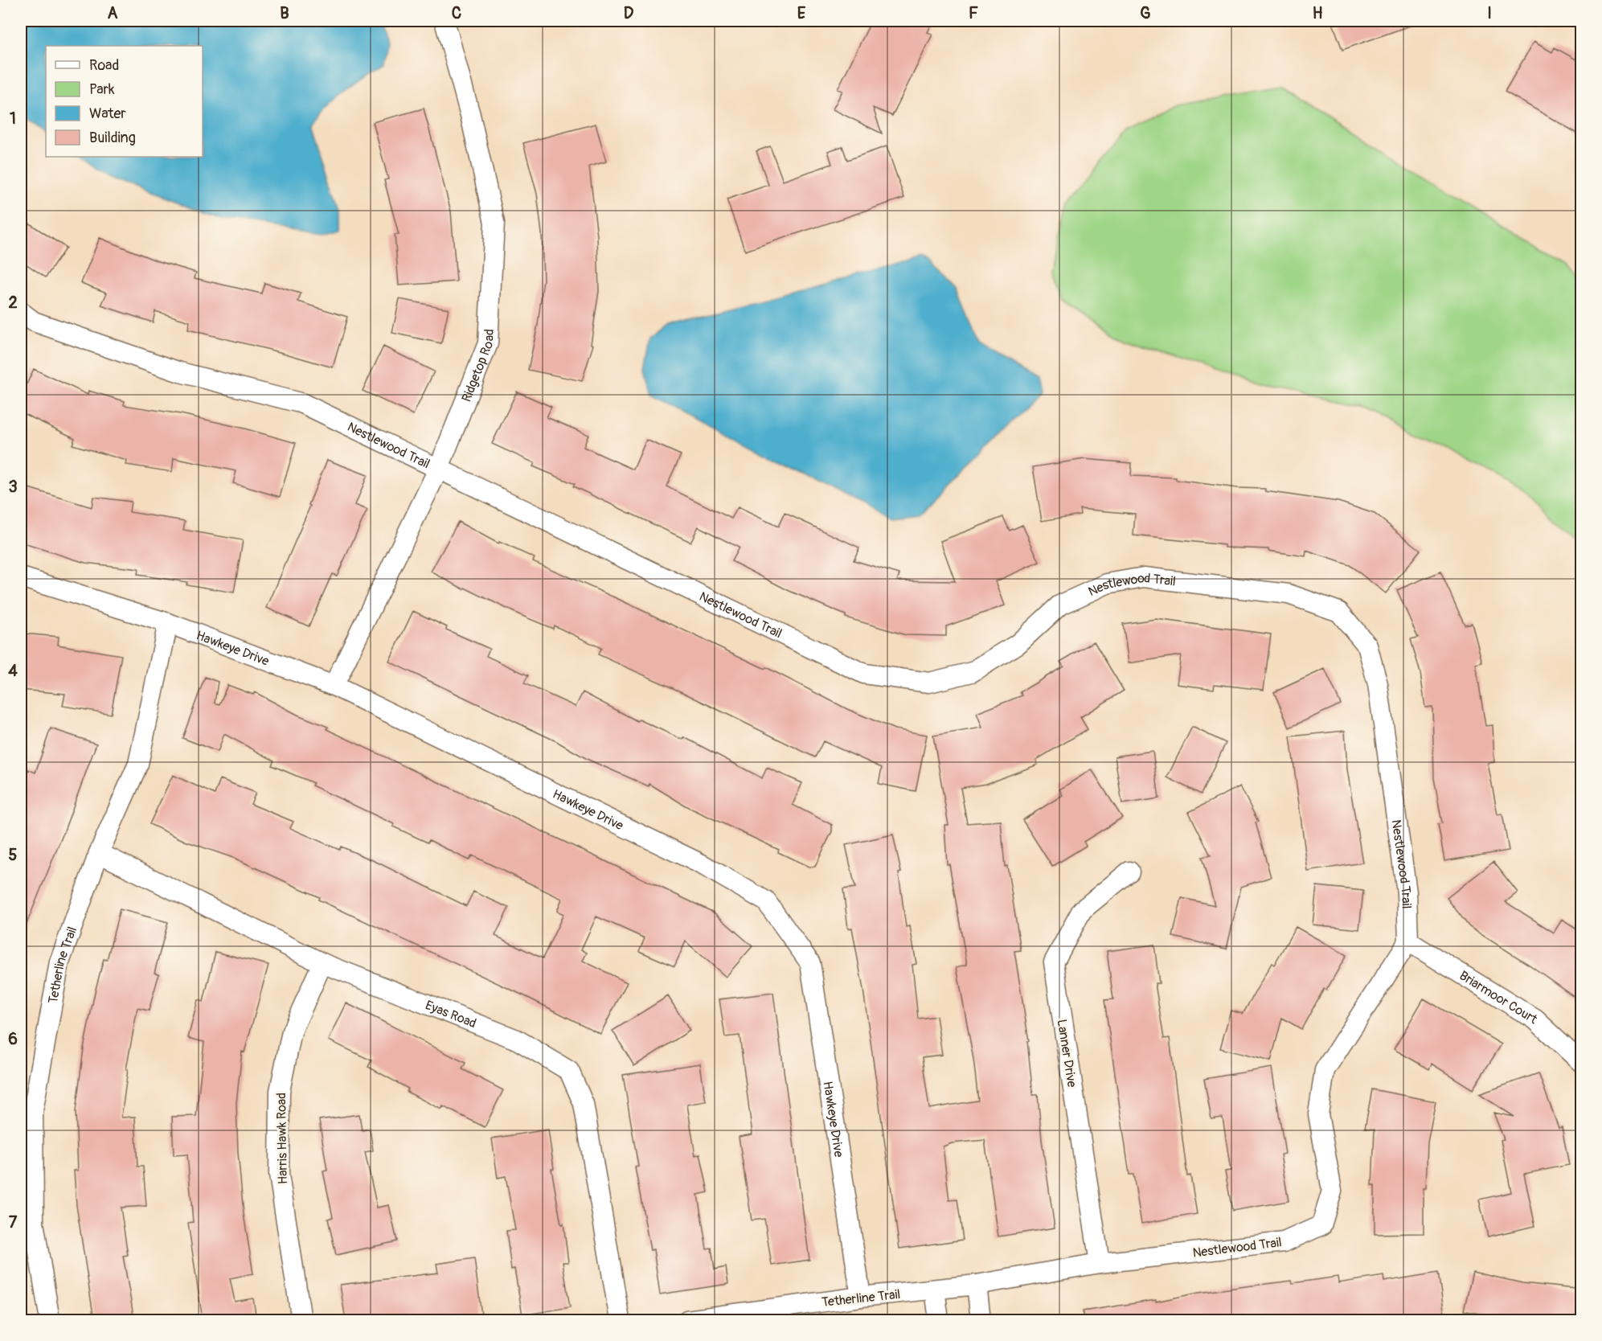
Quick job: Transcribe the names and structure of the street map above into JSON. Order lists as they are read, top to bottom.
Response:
{
  "streets": {
    "street": [
      "Ridgetop Road",
      "Nestlewood Trail",
      "Hawkeye Drive",
      "Tetherline Trail",
      "Briarmoor Court",
      "Eyas Road",
      "Lanner Drive",
      "Harris Hawk Road"
    ]
  },
  "crossings": [
    ["Ridgetop Road", "Nestlewood Trail"],
    ["Ridgetop Road", "Hawkeye Drive"],
    ["Nestlewood Trail", "Tetherline Trail"],
    ["Nestlewood Trail", "Briarmoor Court"],
    ["Nestlewood Trail", "Lanner Drive"],
    ["Hawkeye Drive", "Tetherline Trail"],
    ["Tetherline Trail", "Eyas Road"],
    ["Eyas Road", "Harris Hawk Road"]
  ],
  "legend": [
    "Road",
    "Park",
    "Water",
    "Building"
  ],
  "grid": {
    "columns": [
      "A",
      "B",
      "C",
      "D",
      "E",
      "F",
      "G",
      "H",
      "I"
    ],
    "rows": [
      "1",
      "2",
      "3",
      "4",
      "5",
      "6",
      "7"
    ]
  }
}
